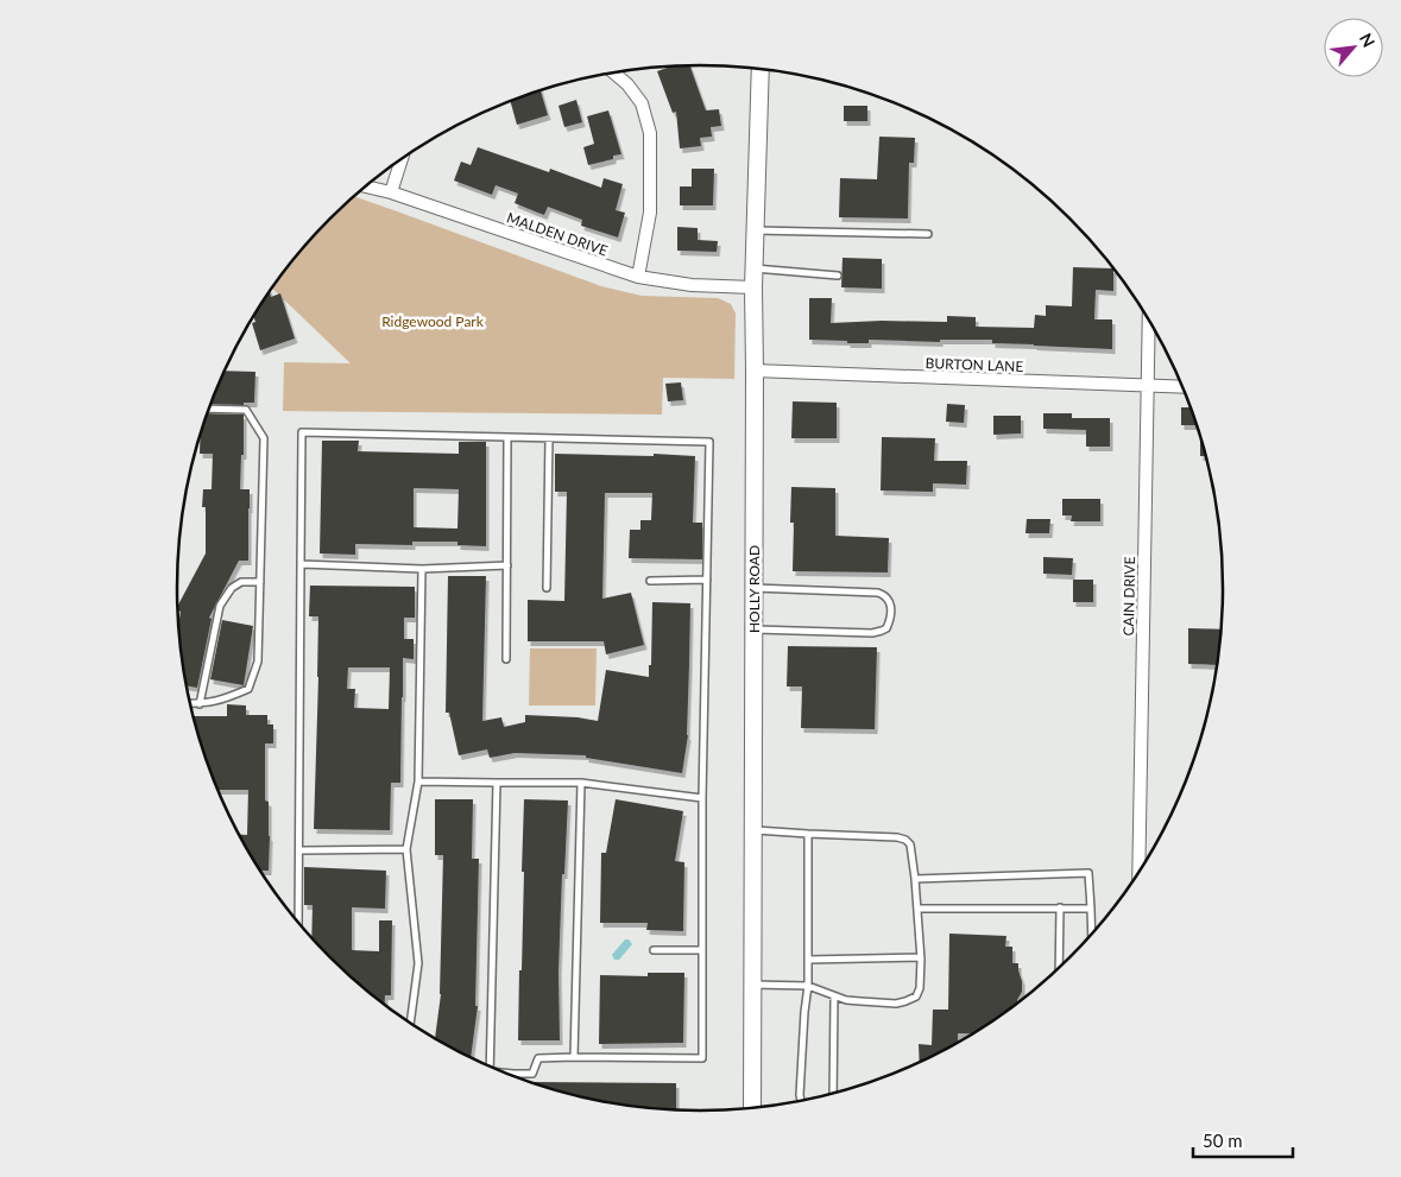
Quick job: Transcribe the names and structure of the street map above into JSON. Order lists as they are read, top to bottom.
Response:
{
  "streets": {
    "main road": ["HOLLY ROAD"],
    "street": ["MALDEN DRIVE", "BURTON LANE", "CAIN DRIVE"]
  },
  "crossings": [
    ["MALDEN DRIVE", "HOLLY ROAD"],
    ["BURTON LANE", "HOLLY ROAD"],
    ["BURTON LANE", "CAIN DRIVE"]
  ],
  "parks": ["Ridgewood Park"],
  "scale_bar": "50 m",
  "north": "top right"
}
